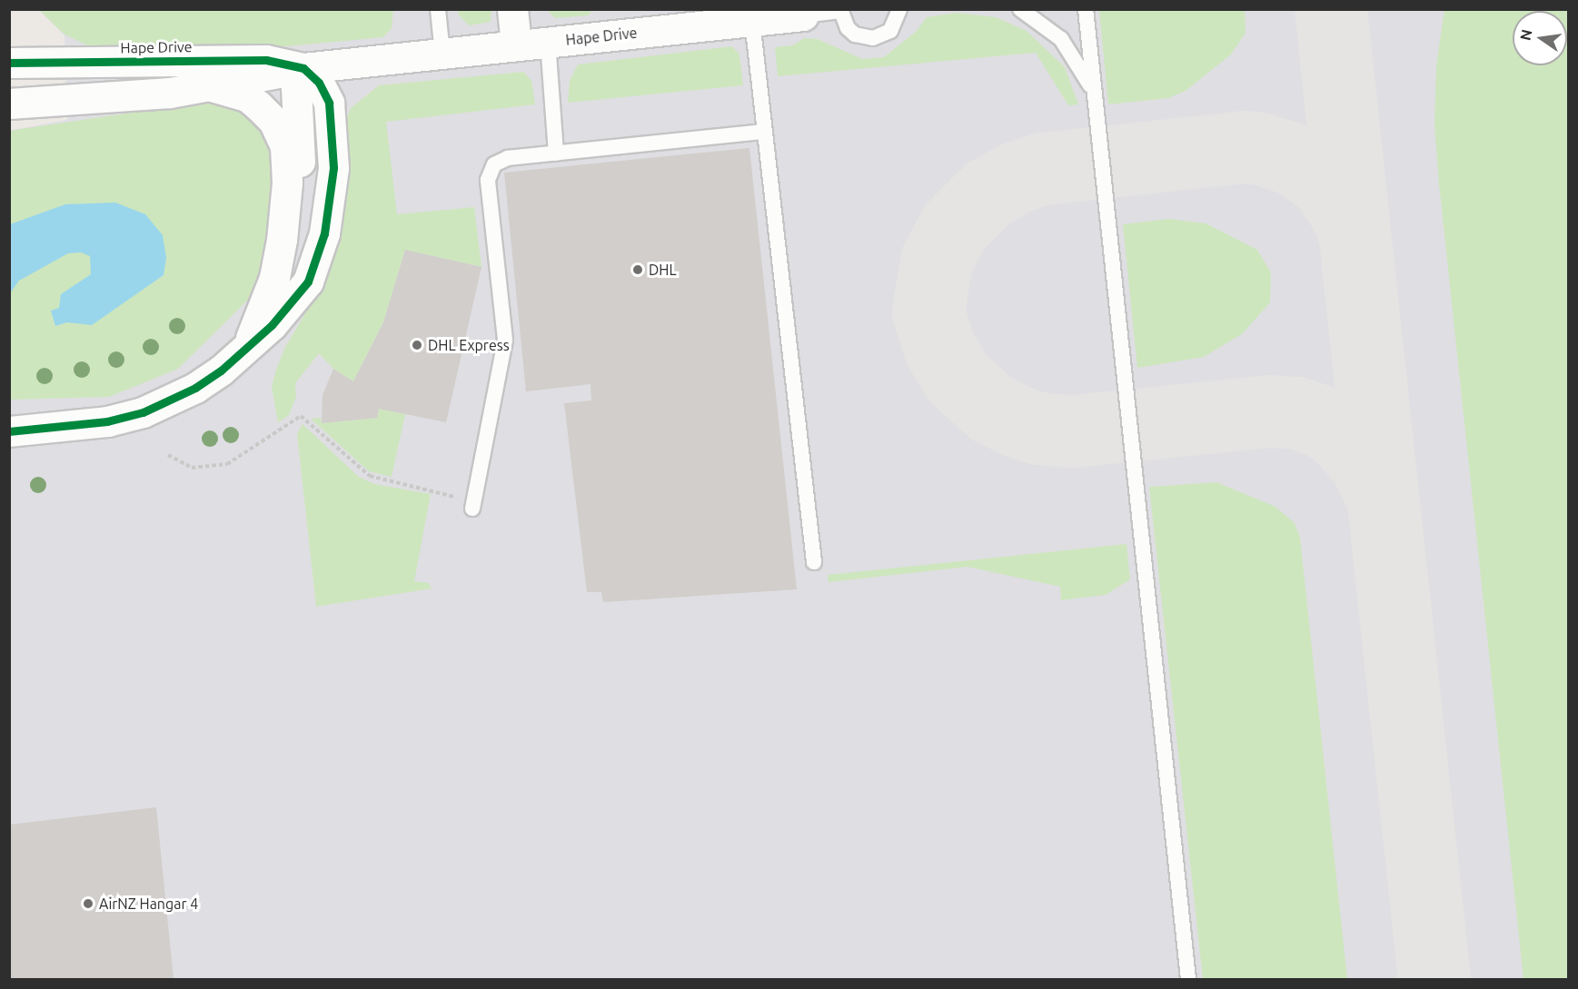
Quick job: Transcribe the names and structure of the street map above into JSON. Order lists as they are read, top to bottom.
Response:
{
  "streets": {
    "street": ["Hape Drive"]
  },
  "places": ["DHL", "DHL Express", "AirNZ Hangar 4"],
  "north": "left"
}
